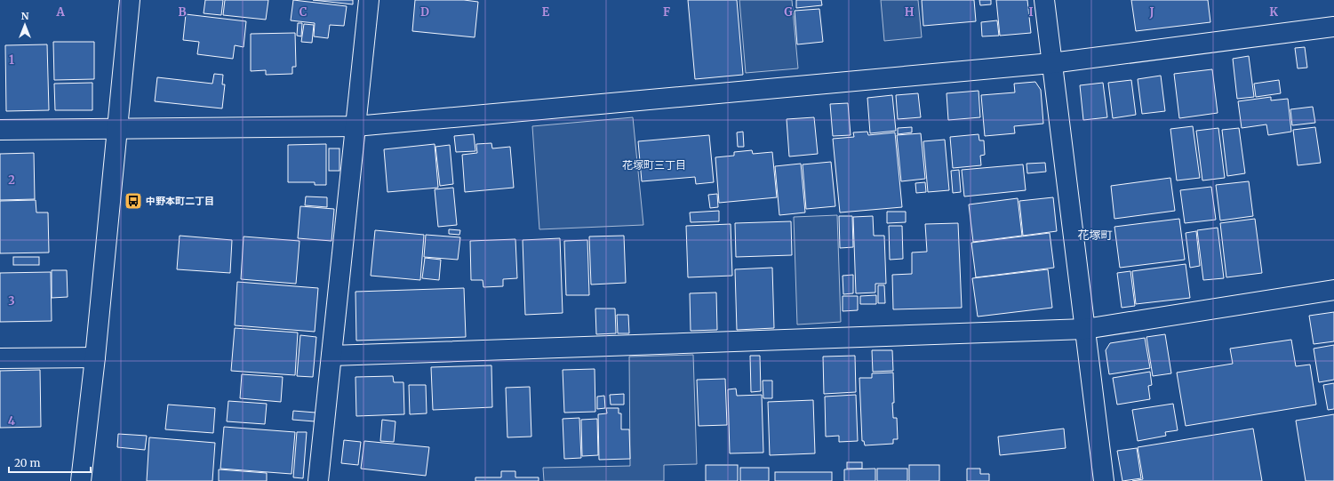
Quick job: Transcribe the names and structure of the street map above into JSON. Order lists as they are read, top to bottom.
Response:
{
  "districts": ["花塚町三丁目", "花塚町"],
  "places": {
    "bus stop": ["中野本町二丁目"]
  },
  "scale_bar": "20 m",
  "north": "top",
  "grid": {
    "columns": [
      "A",
      "B",
      "C",
      "D",
      "E",
      "F",
      "G",
      "H",
      "I",
      "J",
      "K"
    ],
    "rows": [
      "1",
      "2",
      "3",
      "4"
    ]
  }
}
